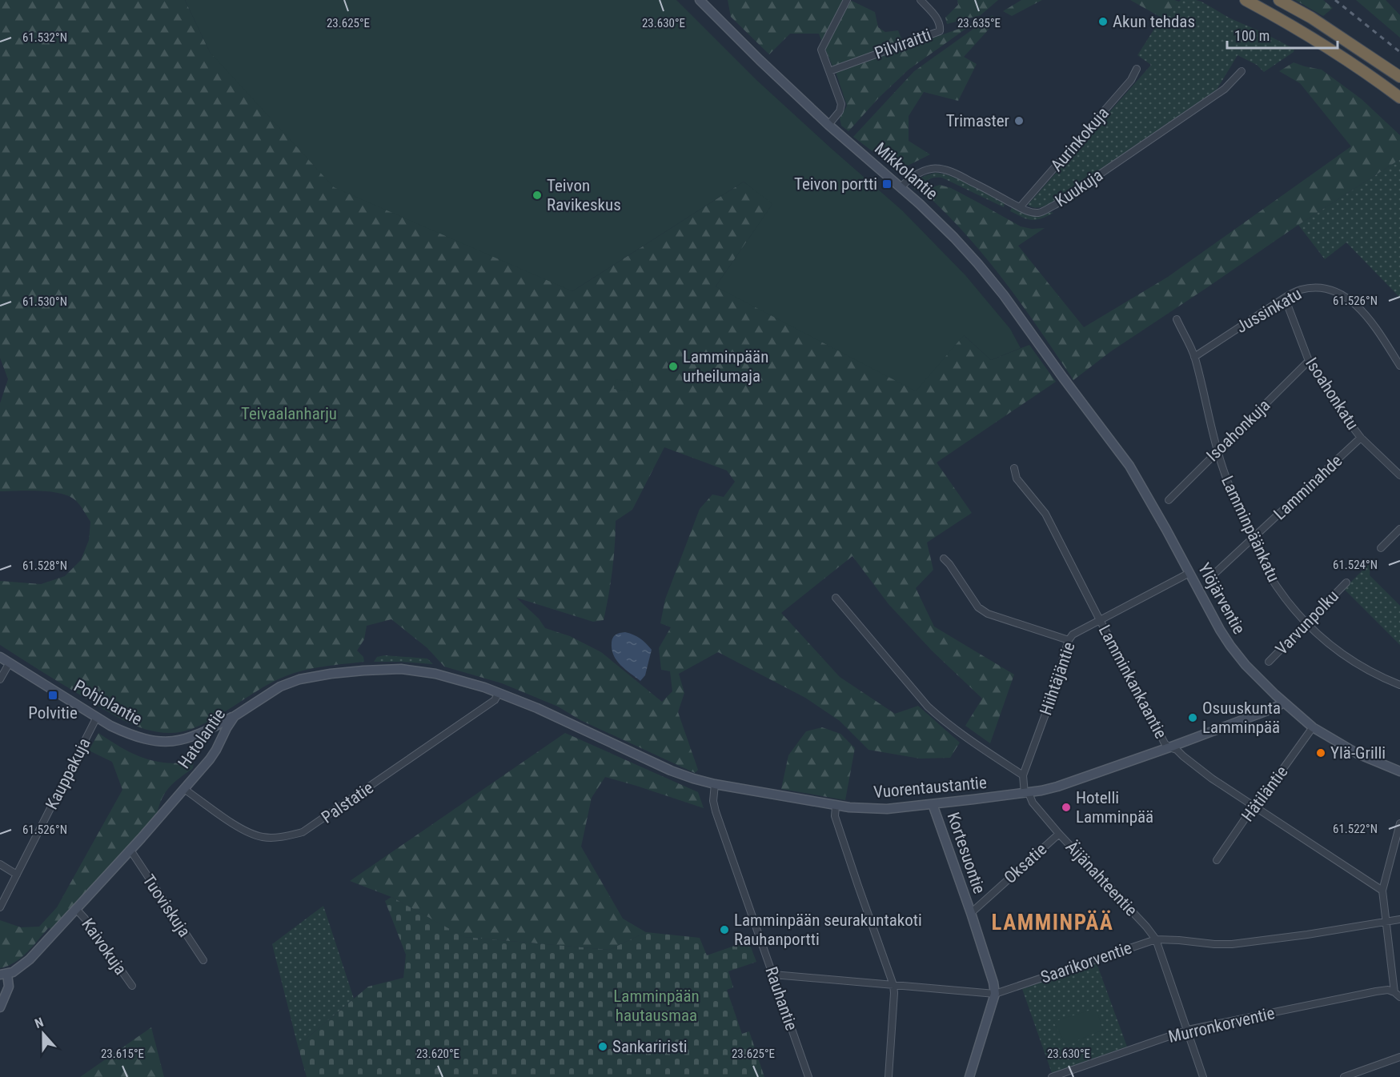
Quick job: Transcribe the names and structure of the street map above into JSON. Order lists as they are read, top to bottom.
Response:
{
  "streets": {
    "main road": [
      "Mikkolantie",
      "Ylöjärventie",
      "Pohjolantie",
      "Hatolantie",
      "Vuorentaustantie",
      "Kortesuontie"
    ],
    "street": [
      "Pilviraitti",
      "Aurinkokuja",
      "Kuukuja",
      "Jussinkatu",
      "Isoahonkatu",
      "Isoahonkuja",
      "Lamminahde",
      "Lamminpäänkatu",
      "Varvunpolku",
      "Hiihtäjäntie",
      "Lamminkankaantie",
      "Kauppakuja",
      "Hätiläntie",
      "Palstatie",
      "Oksatie",
      "Äijänahteentie",
      "Tuoviskuja",
      "Kaivokuja",
      "Saarikorventie",
      "Rauhantie",
      "Murronkorventie"
    ]
  },
  "crossings": [
    ["Aurinkokuja", "Kuukuja"],
    ["Mikkolantie", "Kuukuja"],
    ["Mikkolantie", "Ylöjärventie"],
    ["Jussinkatu", "Isoahonkatu"],
    ["Jussinkatu", "Lamminpäänkatu"],
    ["Isoahonkatu", "Isoahonkuja"],
    ["Isoahonkatu", "Lamminahde"],
    ["Isoahonkuja", "Lamminpäänkatu"],
    ["Lamminahde", "Lamminpäänkatu"],
    ["Lamminpäänkatu", "Varvunpolku"],
    ["Ylöjärventie", "Hiihtäjäntie"],
    ["Ylöjärventie", "Vuorentaustantie"],
    ["Ylöjärventie", "Hätiläntie"],
    ["Hiihtäjäntie", "Lamminkankaantie"],
    ["Hiihtäjäntie", "Vuorentaustantie"],
    ["Hiihtäjäntie", "Äijänahteentie"],
    ["Lamminkankaantie", "Vuorentaustantie"],
    ["Lamminkankaantie", "Hätiläntie"],
    ["Pohjolantie", "Hatolantie"],
    ["Pohjolantie", "Kauppakuja"],
    ["Hatolantie", "Vuorentaustantie"],
    ["Hatolantie", "Palstatie"],
    ["Hatolantie", "Tuoviskuja"],
    ["Hatolantie", "Kaivokuja"],
    ["Vuorentaustantie", "Kortesuontie"],
    ["Vuorentaustantie", "Äijänahteentie"],
    ["Vuorentaustantie", "Rauhantie"],
    ["Kortesuontie", "Oksatie"],
    ["Kortesuontie", "Saarikorventie"],
    ["Oksatie", "Äijänahteentie"],
    ["Äijänahteentie", "Saarikorventie"],
    ["Äijänahteentie", "Murronkorventie"],
    ["Saarikorventie", "Rauhantie"]
  ],
  "districts": ["LAMMINPÄÄ"],
  "parks": ["Teivaalanharju", "Lamminpään hautausmaa"],
  "places": {
    "other": [
      "Akun tehdas",
      "Trimaster",
      "Teivon Ravikeskus",
      "Lamminpään urheilumaja",
      "Osuuskunta Lamminpää",
      "Ylä-Grilli",
      "Hotelli Lamminpää",
      "Lamminpään seurakuntakoti Rauhanportti",
      "Sankariristi"
    ],
    "transit": ["Teivon portti", "Polvitie"]
  },
  "scale_bar": "100 m",
  "north": "top",
  "coordinates": [
    "23.625°E",
    "23.630°E",
    "23.635°E",
    "61.532°N",
    "61.526°N",
    "61.530°N",
    "61.524°N",
    "61.528°N",
    "61.522°N",
    "23.615°E",
    "23.620°E"
  ]
}
